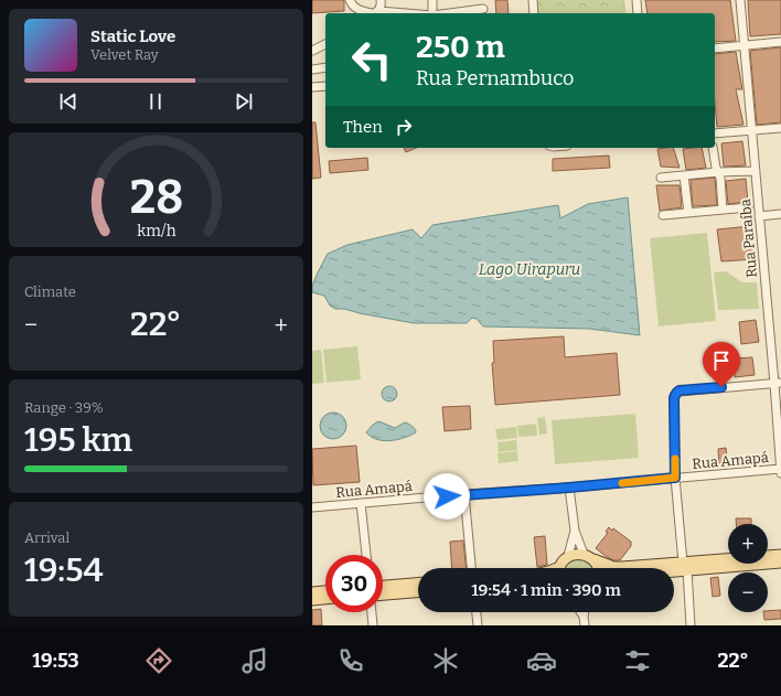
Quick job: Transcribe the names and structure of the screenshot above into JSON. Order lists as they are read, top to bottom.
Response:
{
  "streets": {
    "street": ["Rua Paraíba", "Rua Amapá"]
  },
  "crossings": [
    ["Rua Paraíba", "Rua Amapá"]
  ],
  "water": ["Lago Uirapuru"],
  "page": {
    "turn": ["250 m", "Rua Pernambuco"],
    "song": ["Static Love", "Velvet Ray"],
    "then": "Then",
    "tile": [
      "Climate",
      ["Range · 39%", "195 km"],
      ["Arrival", "19:54"]
    ],
    "heat": ["−", "22°", "+"],
    "map_buttons": ["+", "−"],
    "limit": "30",
    "trip": "19:54 · 1 min · 390 m",
    "tabs": ["19:53", "22°"],
    "gauge": ["28", "km/h"]
  }
}
